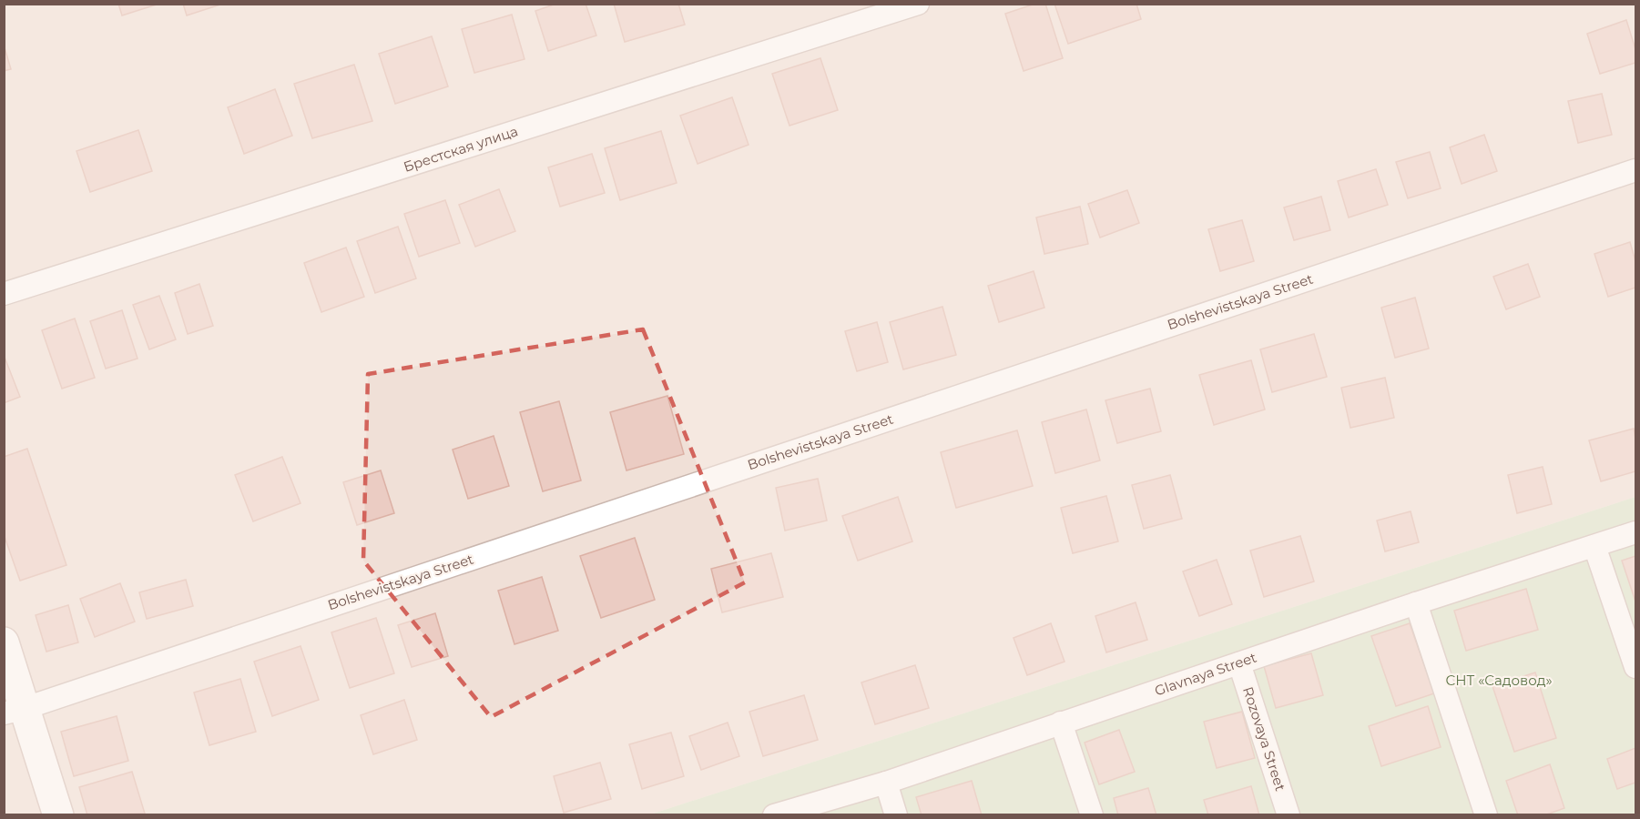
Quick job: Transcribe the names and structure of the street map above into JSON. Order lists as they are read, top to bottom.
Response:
{
  "streets": {
    "street": [
      "Брестская улица",
      "Bolshevistskaya Street",
      "Glavnaya Street",
      "Rozovaya Street"
    ]
  },
  "crossings": [
    ["Glavnaya Street", "Rozovaya Street"]
  ],
  "parks": ["СНТ «Садовод»"]
}
